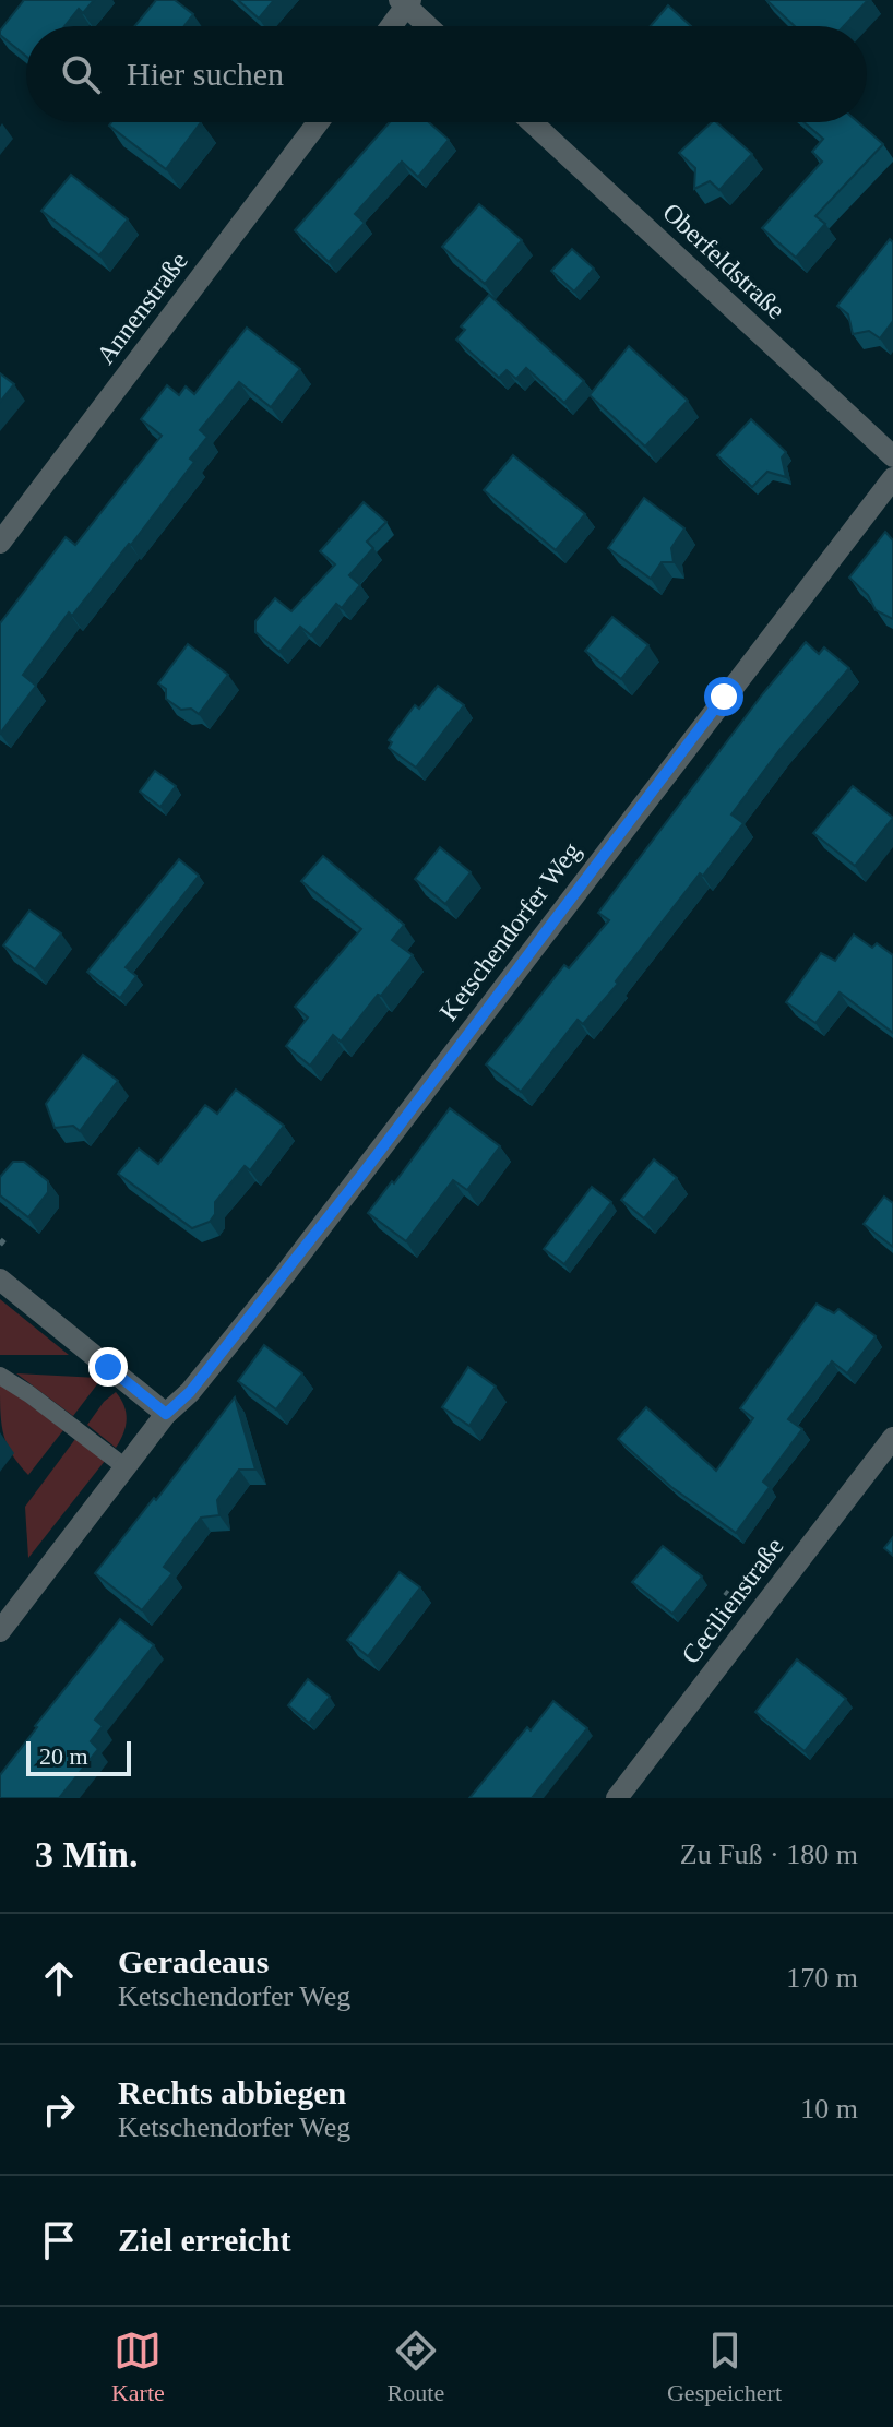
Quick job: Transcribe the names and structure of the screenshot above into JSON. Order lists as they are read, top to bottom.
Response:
{
  "streets": {
    "street": [
      "Oberfeldstraße",
      "Annenstraße",
      "Ketschendorfer Weg",
      "Cecilienstraße"
    ]
  },
  "scale_bar": "20 m",
  "page": {
    "search": "Hier suchen",
    "scale": "20 m",
    "heading": ["3 Min.", "Zu Fuß · 180 m"],
    "list": [
      ["Geradeaus", "Ketschendorfer Weg", "170 m"],
      ["Rechts abbiegen", "Ketschendorfer Weg", "10 m"],
      "Ziel erreicht"
    ],
    "nav": ["Karte", "Route", "Gespeichert"]
  }
}
